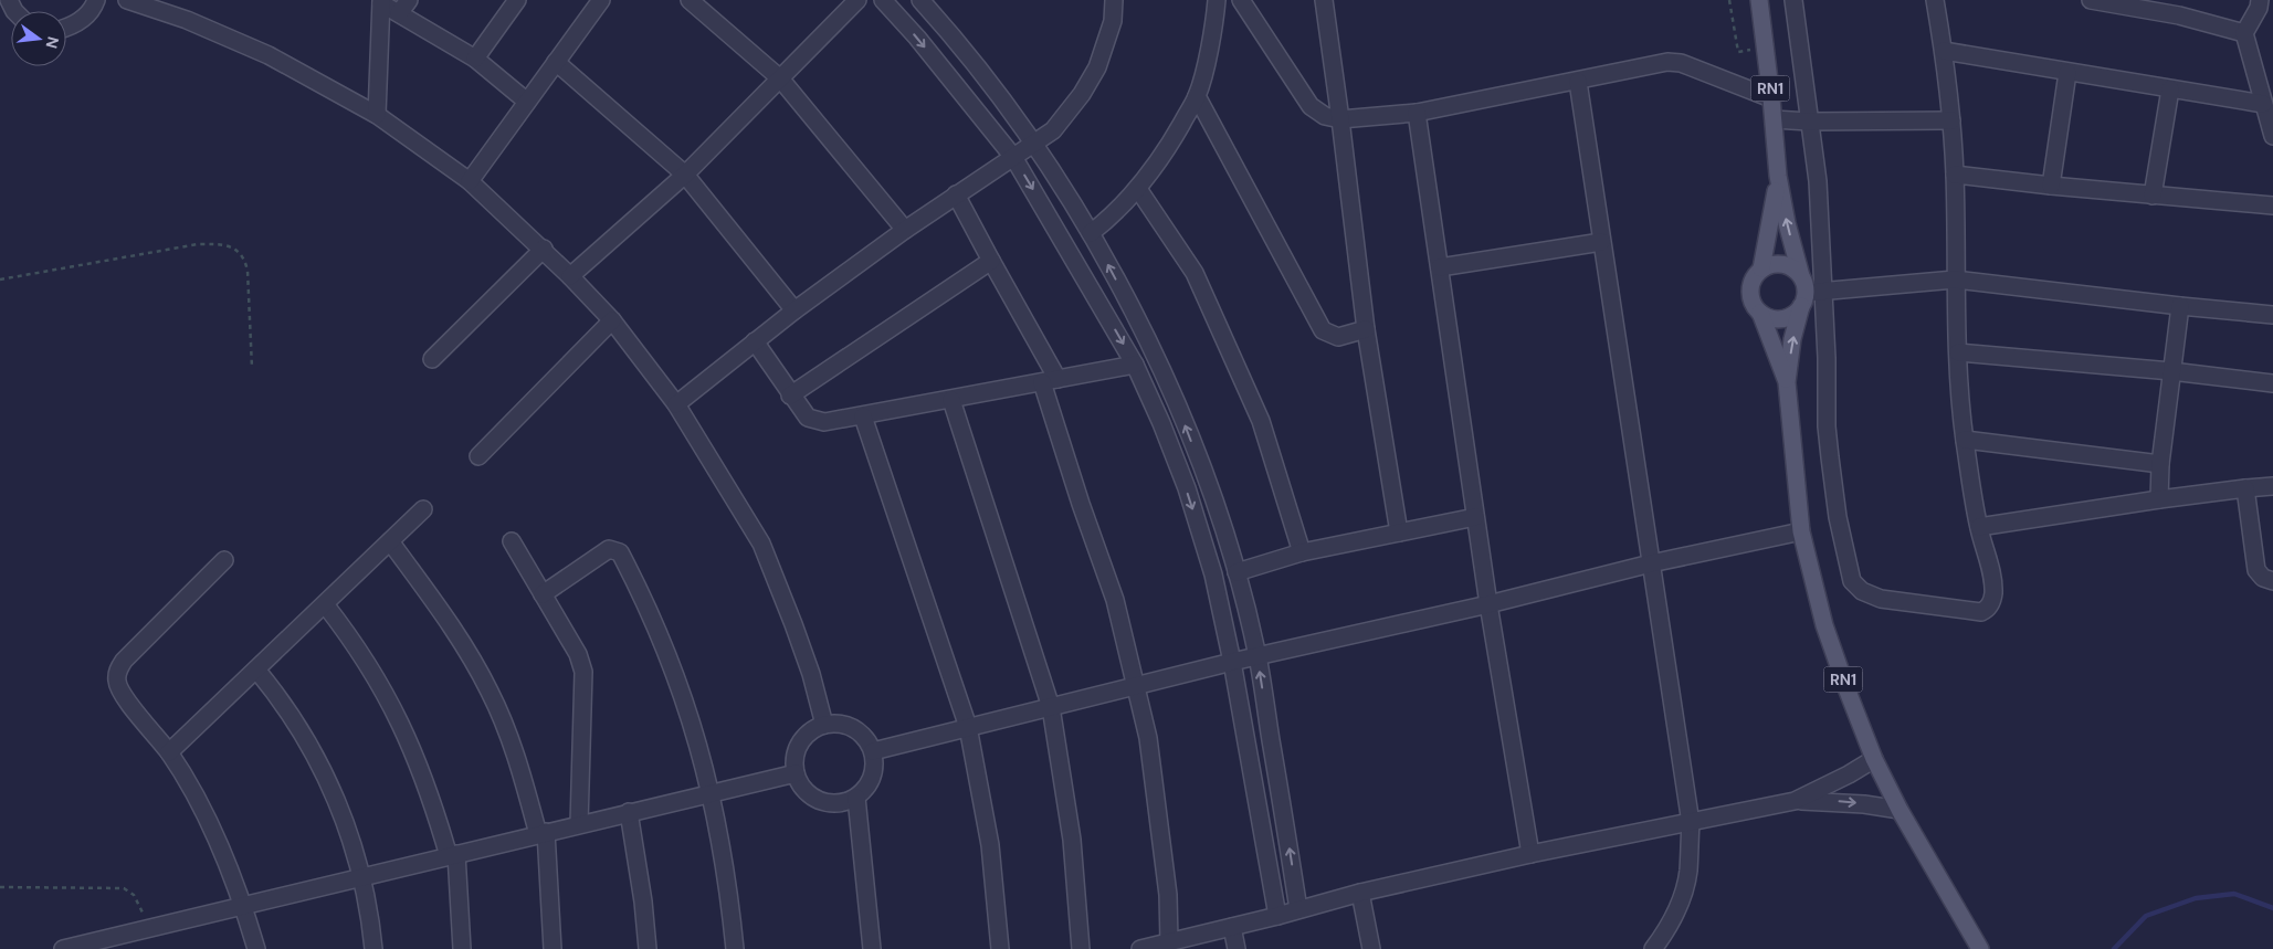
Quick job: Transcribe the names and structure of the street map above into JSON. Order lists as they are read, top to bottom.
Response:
{
  "streets": {
    "main road": ["RN1"]
  },
  "north": "right"
}
